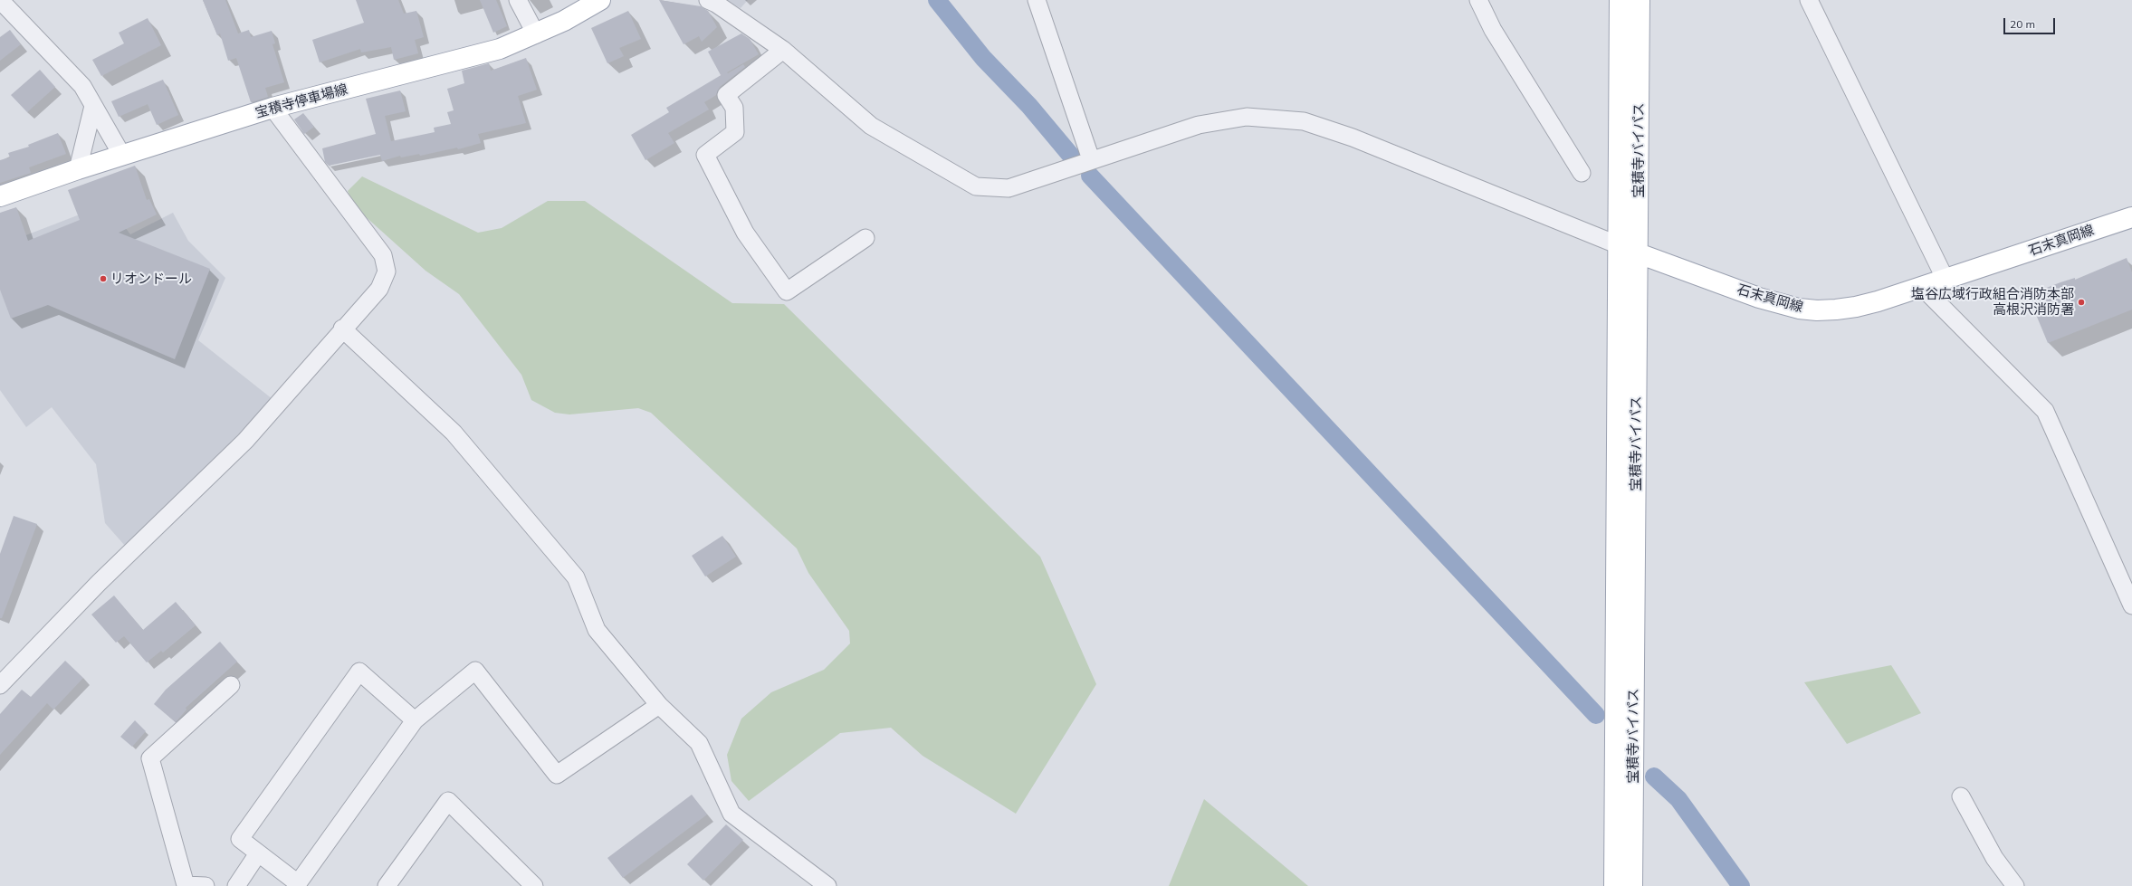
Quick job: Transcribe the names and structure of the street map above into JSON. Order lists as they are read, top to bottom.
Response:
{
  "streets": {
    "main road": ["宝積寺停車場線", "宝積寺バイパス", "石末真岡線"]
  },
  "crossings": [
    ["宝積寺バイパス", "石末真岡線"]
  ],
  "places": ["リオンドール", "塩谷広域行政組合消防本部 高根沢消防署"],
  "scale_bar": "20 m"
}
